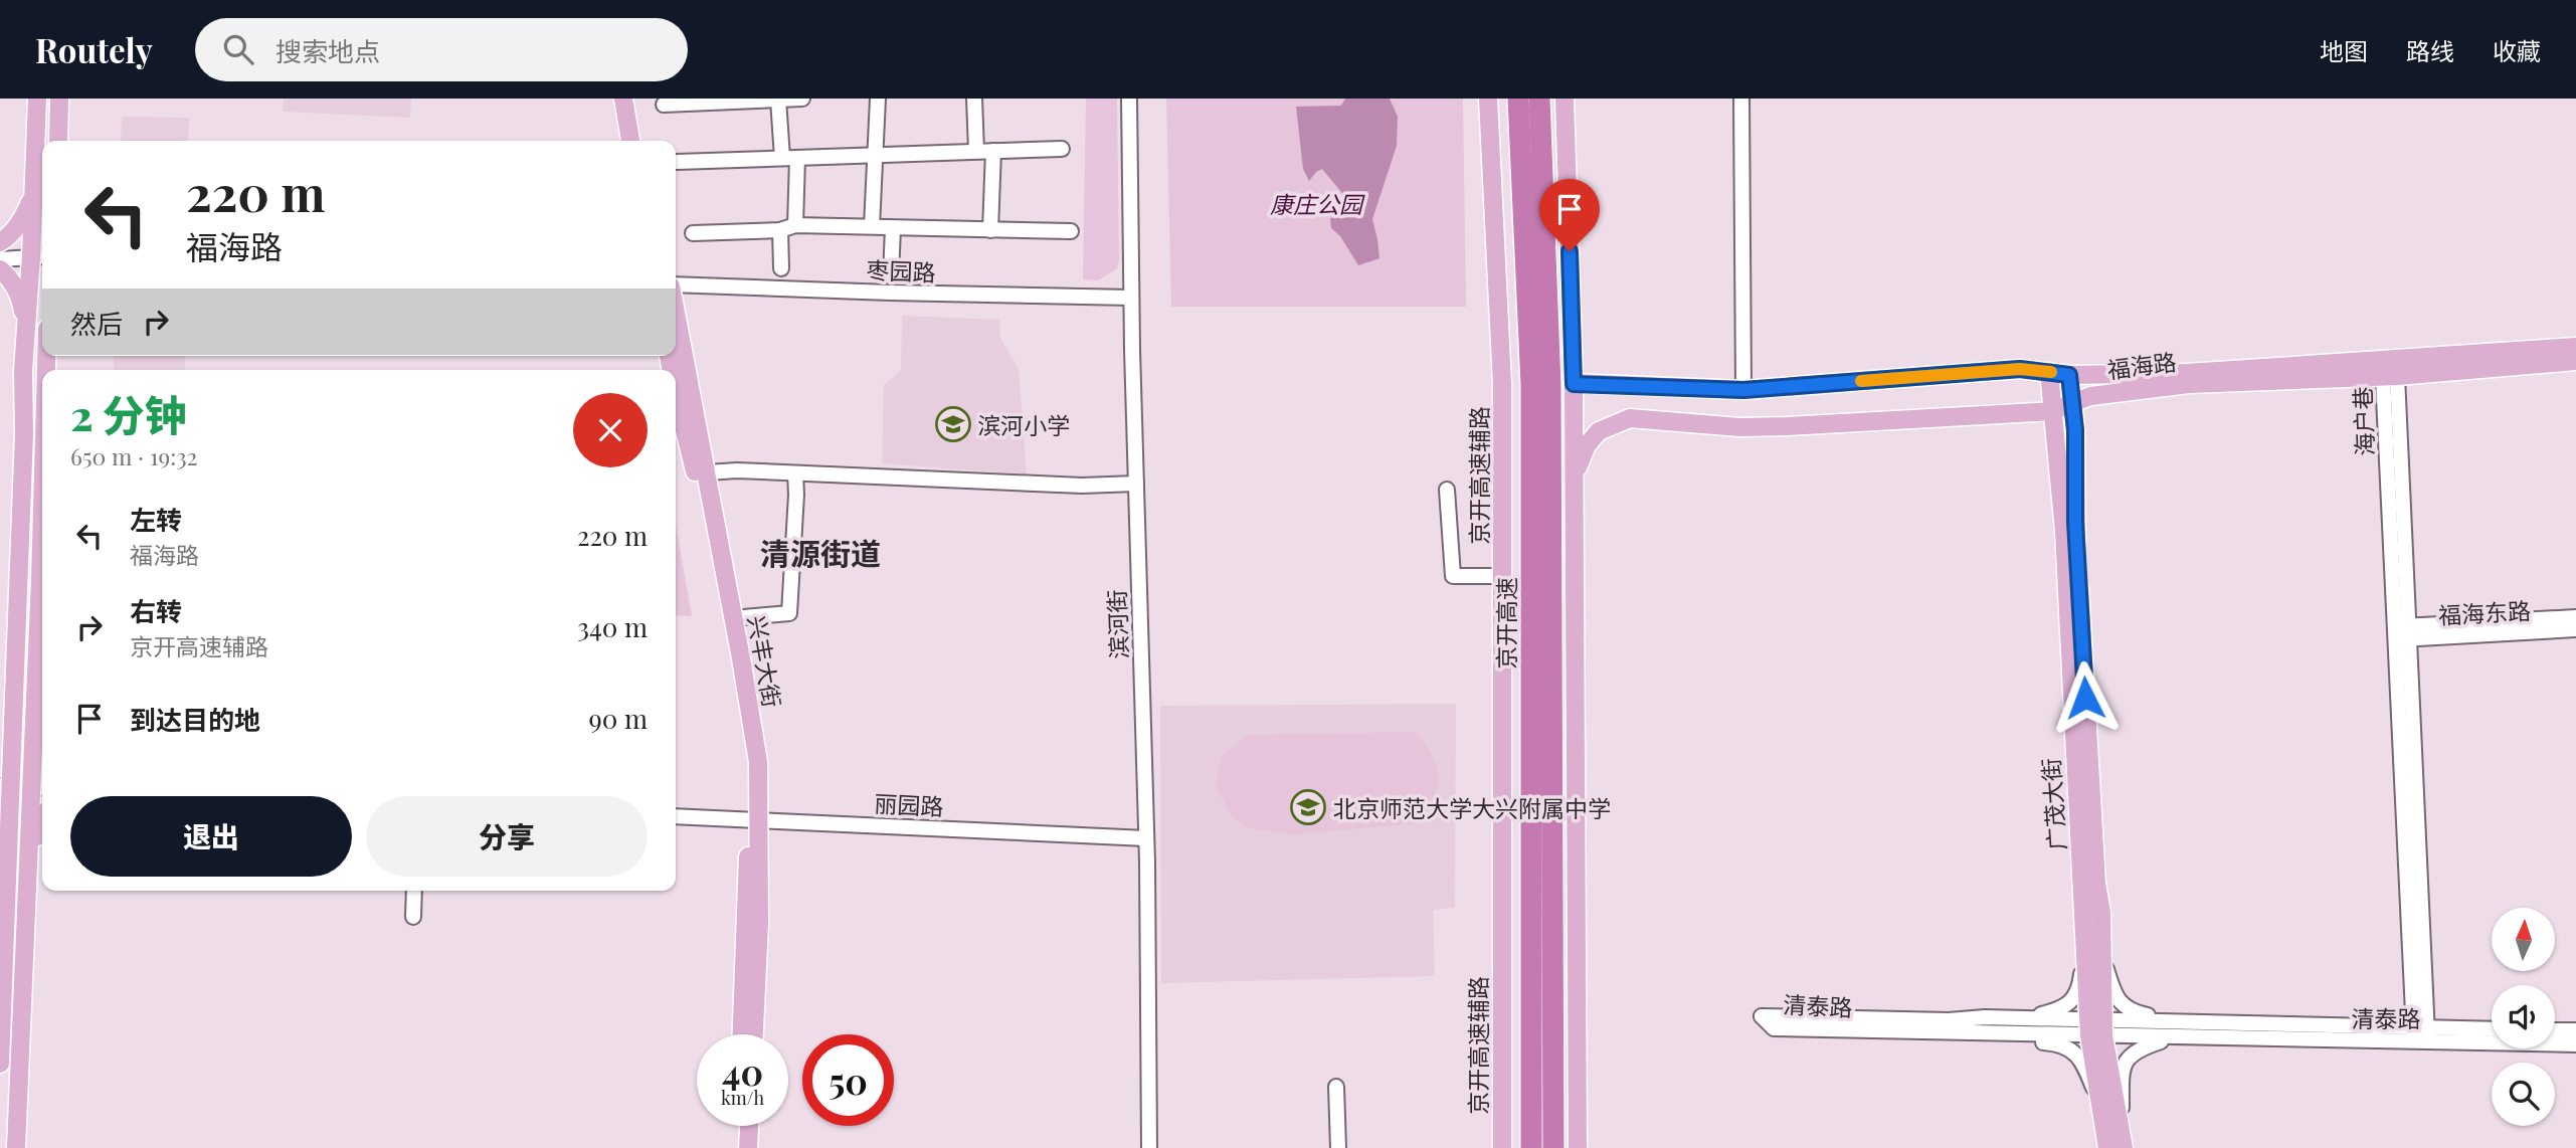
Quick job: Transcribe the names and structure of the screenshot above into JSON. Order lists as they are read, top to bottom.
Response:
{
  "streets": {
    "highway": ["京开高速"],
    "main road": [
      "福海路",
      "京开高速辅路",
      "兴丰大街",
      "广茂大街"
    ],
    "street": [
      "枣园路",
      "海户巷",
      "福海东路",
      "滨河街",
      "丽园路",
      "清泰路"
    ]
  },
  "crossings": [
    ["枣园路", "滨河街"],
    ["福海路", "海户巷"],
    ["福海路", "广茂大街"],
    ["海户巷", "福海东路"],
    ["海户巷", "清泰路"],
    ["滨河街", "丽园路"],
    ["兴丰大街", "丽园路"],
    ["广茂大街", "清泰路"]
  ],
  "districts": ["清源街道"],
  "parks": ["康庄公园"],
  "places": {
    "school or university": ["滨河小学", "北京师范大学大兴附属中学"]
  },
  "north": "top",
  "page": {
    "header": "Routely",
    "search": "搜索地点",
    "nav": ["地图", "路线", "收藏"],
    "turn": ["220 m", "福海路"],
    "then": "然后",
    "heading": ["2 分钟", "650 m · 19:32"],
    "list": [
      {
        "name": "左转",
        "note": "福海路",
        "value": "220 m"
      },
      {
        "name": "右转",
        "note": "京开高速辅路",
        "value": "340 m"
      },
      {
        "name": "到达目的地",
        "value": "90 m"
      }
    ],
    "buttons": ["退出", "分享"],
    "speed": "40 km/h",
    "limit": "50"
  }
}
